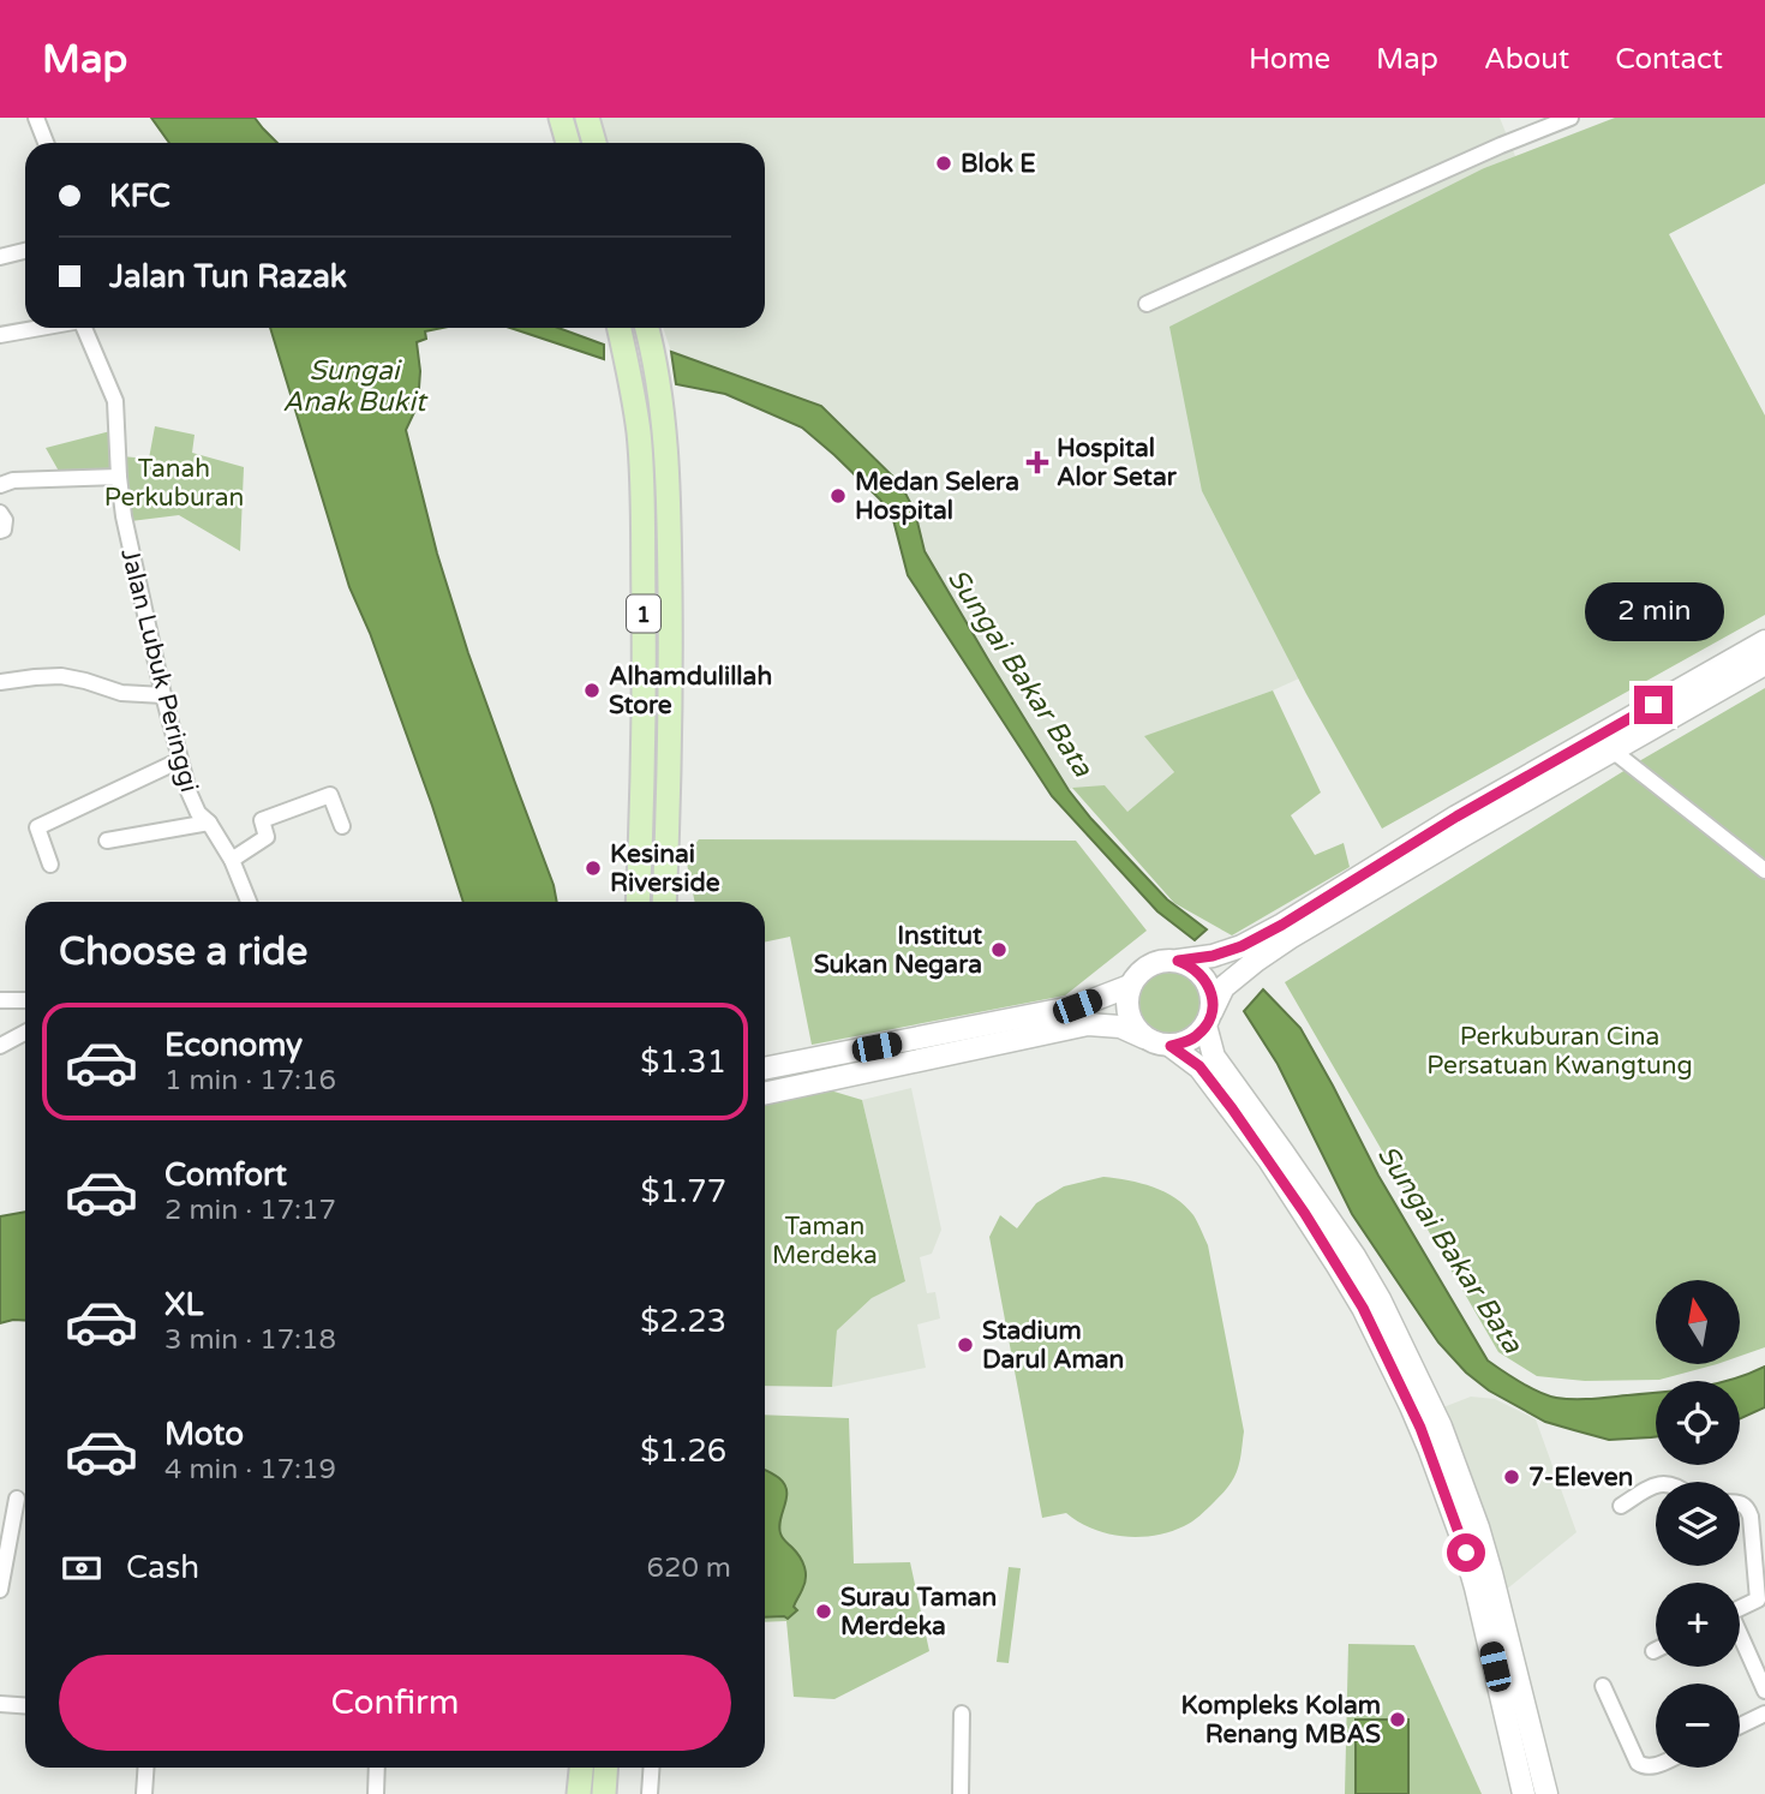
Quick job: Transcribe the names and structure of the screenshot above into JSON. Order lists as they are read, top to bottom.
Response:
{
  "streets": {
    "main road": ["1"],
    "street": ["Jalan Lubuk Peringgi"]
  },
  "water": ["Sungai Anak Bukit", "Sungai Bakar Bata"],
  "parks": ["Tanah Perkuburan", "Perkuburan Cina Persatuan Kwangtung", "Taman Merdeka"],
  "places": {
    "other": [
      "Blok E",
      "Medan Selera Hospital",
      "Alhamdulillah Store",
      "Kesinai Riverside",
      "Institut Sukan Negara",
      "Stadium Darul Aman",
      "7-Eleven",
      "Surau Taman Merdeka",
      "Kompleks Kolam Renang MBAS"
    ],
    "health": ["Hospital Alor Setar"]
  },
  "north": "top",
  "page": {
    "header": "Map",
    "nav": [
      "Home",
      "Map",
      "About",
      "Contact"
    ],
    "banner": ["KFC", "Jalan Tun Razak"],
    "bubble": "2 min",
    "heading": "Choose a ride",
    "list": [
      {
        "name": "Economy",
        "note": "1 min · 17:16",
        "value": "$1.31"
      },
      {
        "name": "Comfort",
        "note": "2 min · 17:17",
        "value": "$1.77"
      },
      {
        "name": "XL",
        "note": "3 min · 17:18",
        "value": "$2.23"
      },
      {
        "name": "Moto",
        "note": "4 min · 17:19",
        "value": "$1.26"
      }
    ],
    "map_buttons": ["+", "−"],
    "pay": ["Cash", "620 m"],
    "buttons": "Confirm"
  }
}
